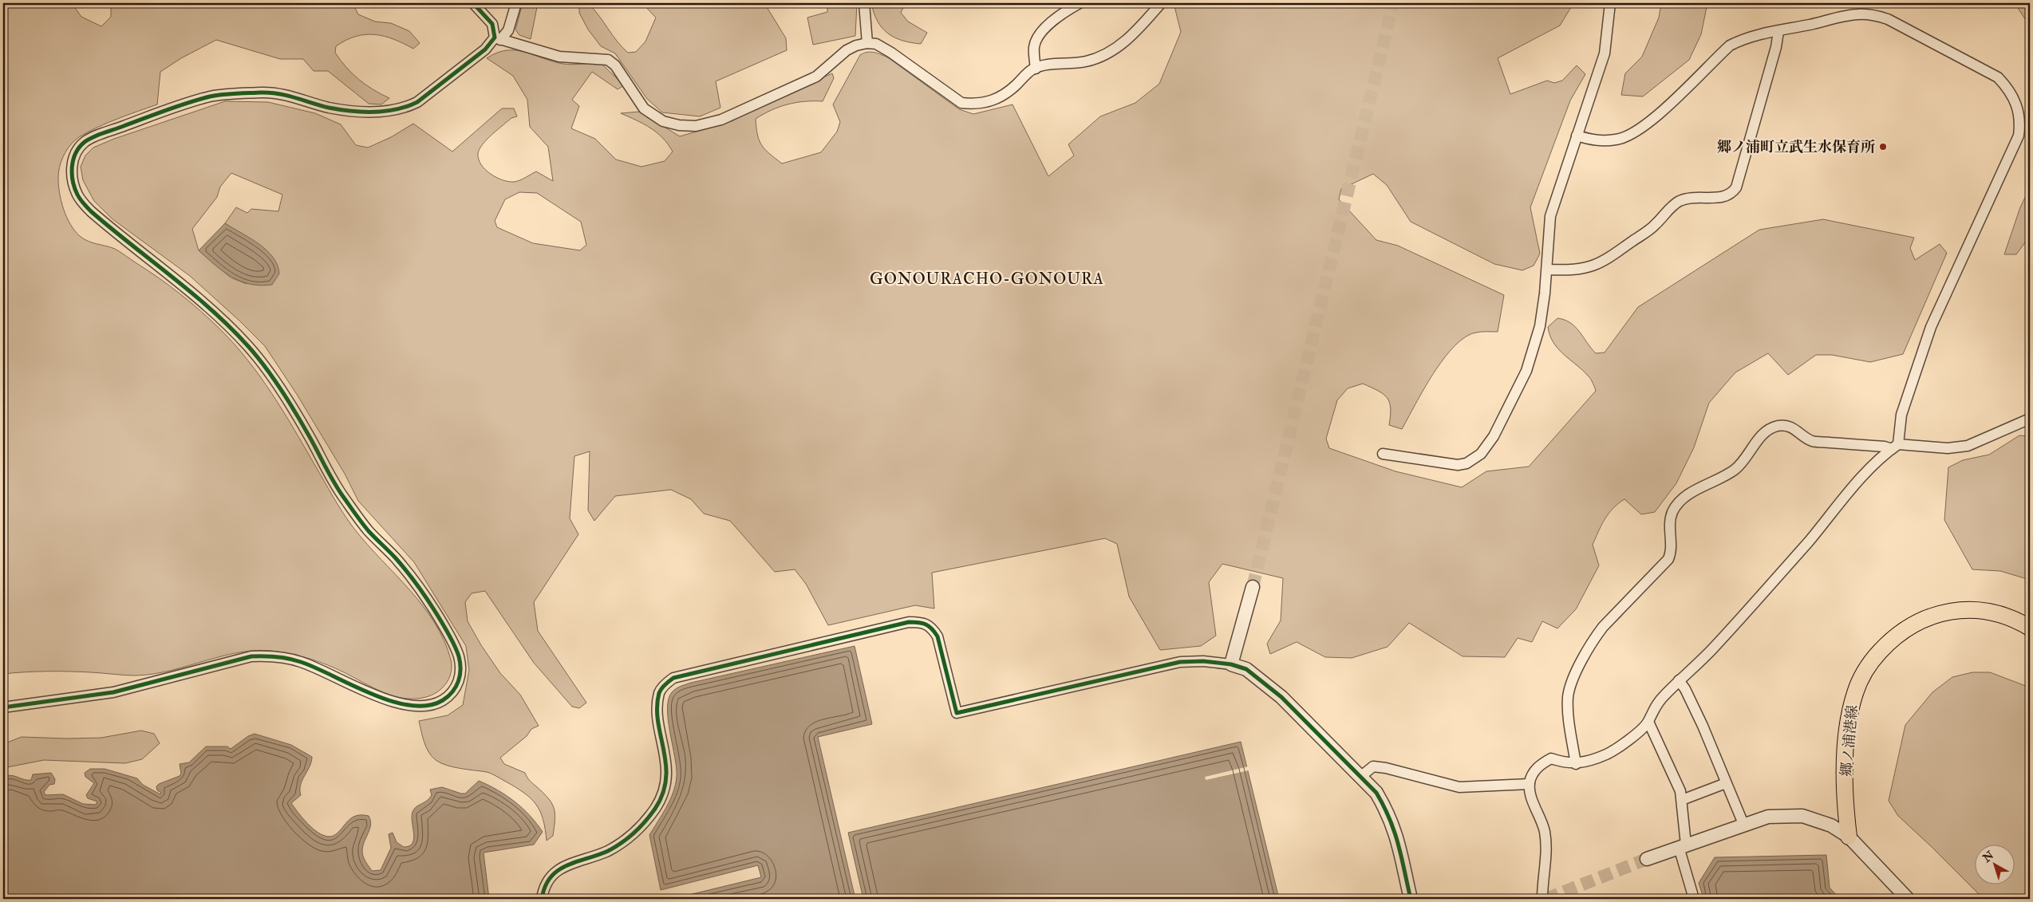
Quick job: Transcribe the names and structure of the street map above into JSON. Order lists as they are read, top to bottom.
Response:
{
  "streets": {
    "main road": ["郷ノ浦港線"]
  },
  "districts": ["GONOURACHO-GONOURA"],
  "places": ["郷ノ浦町立武生水保育所"],
  "north": "top left"
}
